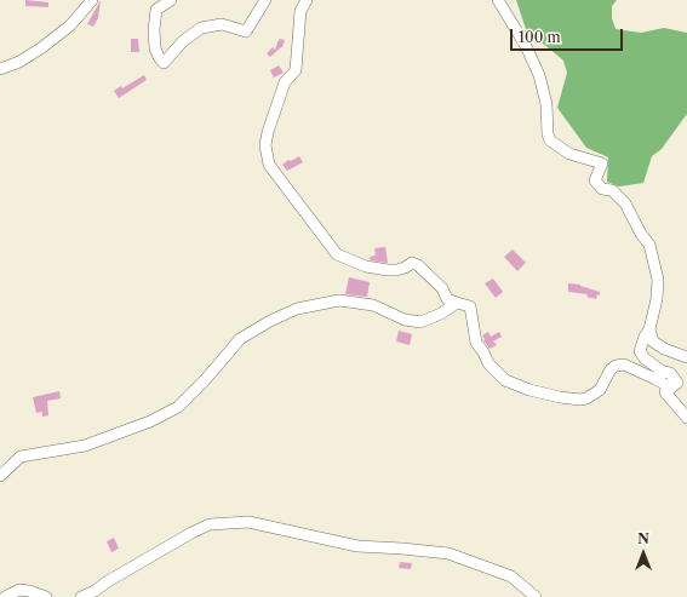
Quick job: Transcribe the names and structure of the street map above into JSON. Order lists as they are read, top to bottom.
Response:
{
  "scale_bar": "100 m",
  "north": "top"
}
